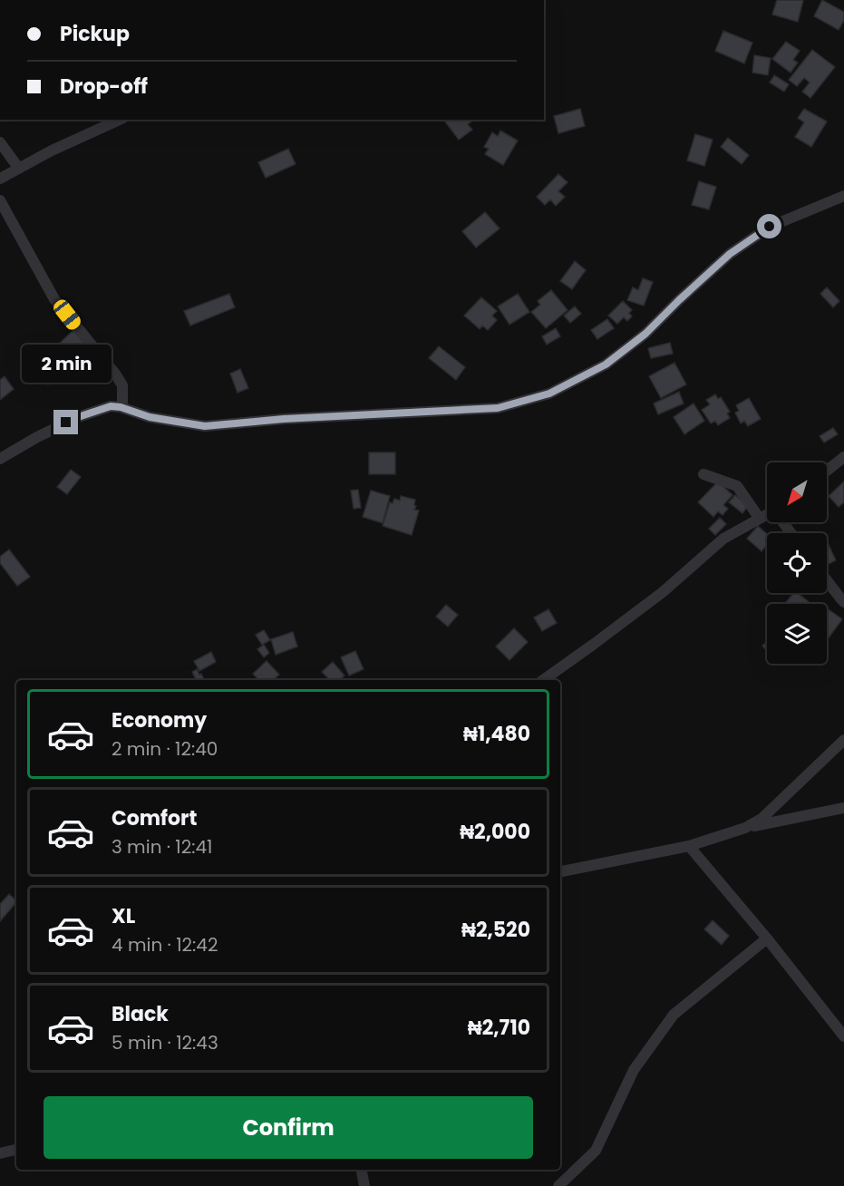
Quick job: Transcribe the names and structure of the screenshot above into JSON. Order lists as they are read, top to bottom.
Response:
{
  "north": "bottom left",
  "page": {
    "banner": ["Pickup", "Drop-off"],
    "bubble": "2 min",
    "list": [
      {
        "name": "Economy",
        "note": "2 min · 12:40",
        "value": "₦1,480"
      },
      {
        "name": "Comfort",
        "note": "3 min · 12:41",
        "value": "₦2,000"
      },
      {
        "name": "XL",
        "note": "4 min · 12:42",
        "value": "₦2,520"
      },
      {
        "name": "Black",
        "note": "5 min · 12:43",
        "value": "₦2,710"
      }
    ],
    "buttons": "Confirm"
  }
}
